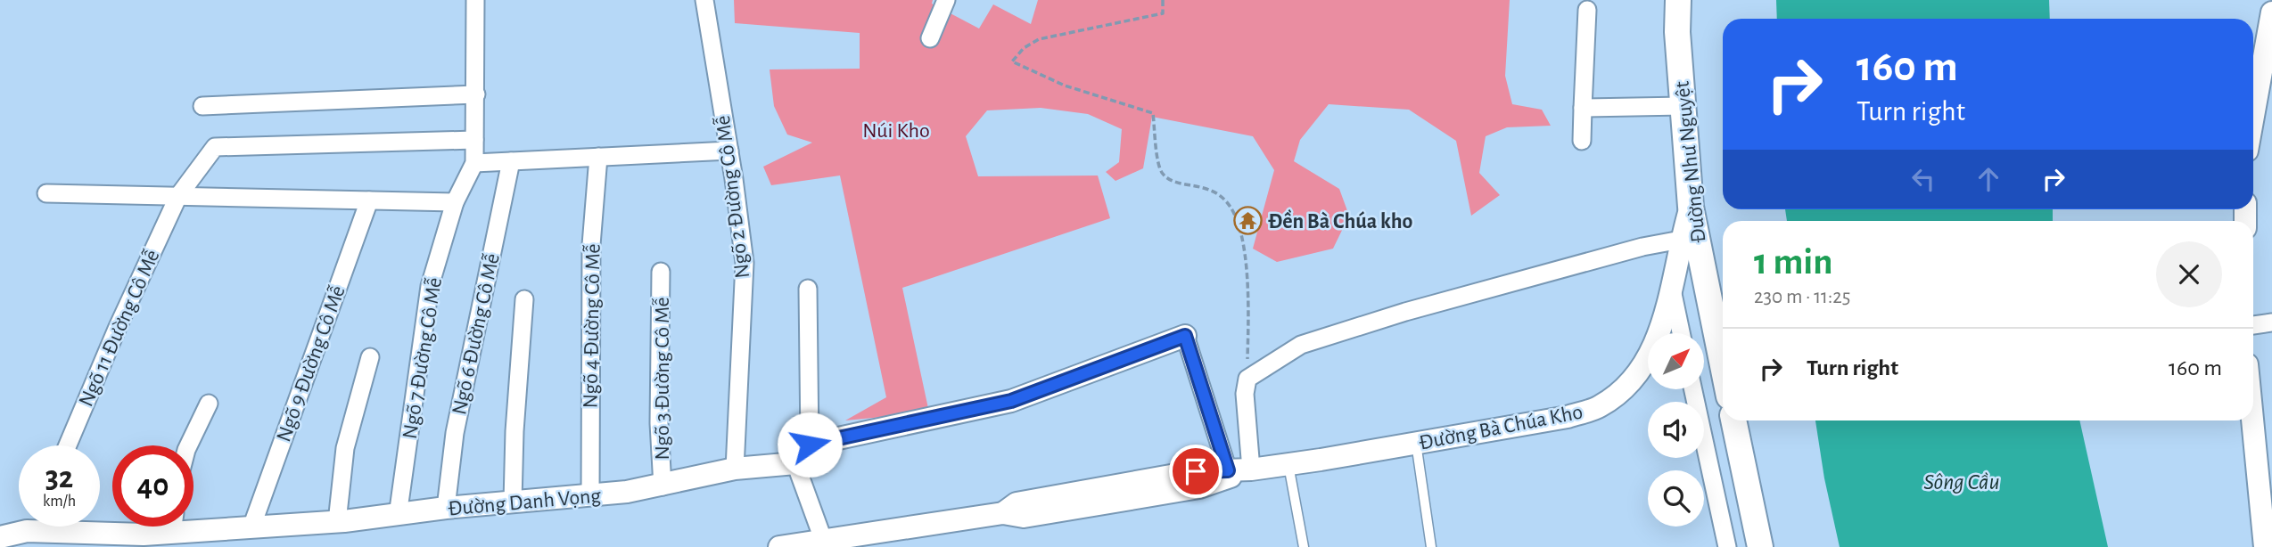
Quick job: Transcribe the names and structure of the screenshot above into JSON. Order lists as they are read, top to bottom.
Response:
{
  "streets": {
    "main road": ["Đường Như Nguyệt"],
    "street": [
      "Ngõ 2 Đường Cô Mễ",
      "Ngõ 4 Đường Cô Mễ",
      "Ngõ 11 Đường Cô Mễ",
      "Ngõ 6 Đường Cô Mễ",
      "Ngõ 7 Đường Cô Mễ",
      "Ngõ 9 Đường Cô Mễ",
      "Ngõ 3 Đường Cô Mễ",
      "Đường Bà Chúa Kho",
      "Đường Danh Vọng"
    ]
  },
  "crossings": [
    ["Đường Như Nguyệt", "Đường Bà Chúa Kho"],
    ["Ngõ 2 Đường Cô Mễ", "Đường Danh Vọng"],
    ["Ngõ 4 Đường Cô Mễ", "Đường Danh Vọng"],
    ["Ngõ 6 Đường Cô Mễ", "Đường Danh Vọng"],
    ["Ngõ 7 Đường Cô Mễ", "Đường Danh Vọng"],
    ["Ngõ 9 Đường Cô Mễ", "Đường Danh Vọng"],
    ["Ngõ 3 Đường Cô Mễ", "Đường Danh Vọng"]
  ],
  "water": ["Sông Cầu"],
  "parks": ["Núi Kho"],
  "places": {
    "temple": ["Đền Bà Chúa kho"]
  },
  "north": "top right",
  "page": {
    "turn": ["160 m", "Turn right"],
    "heading": ["1 min", "230 m · 11:25"],
    "list": [
      {
        "name": "Turn right",
        "value": "160 m"
      }
    ],
    "speed": "32 km/h",
    "limit": "40"
  }
}
